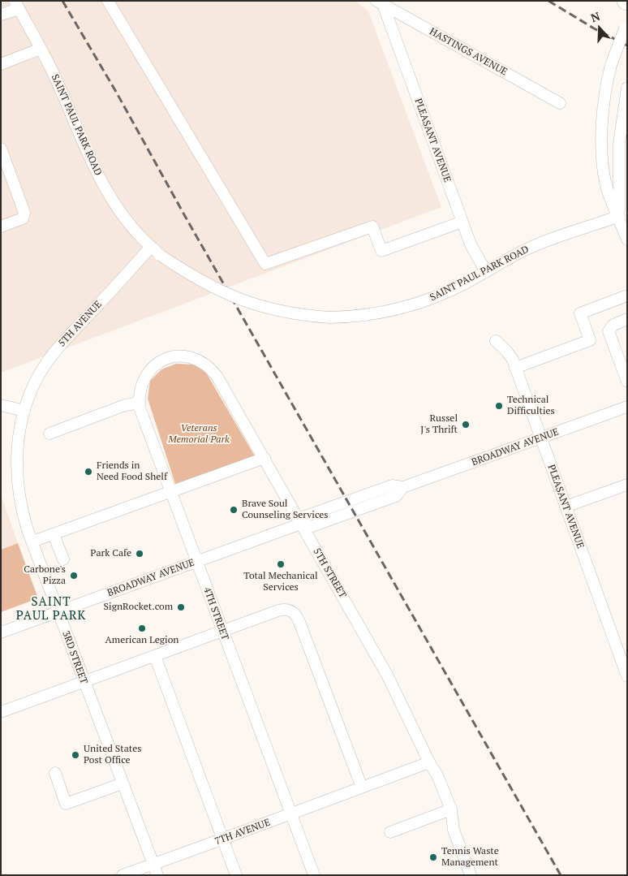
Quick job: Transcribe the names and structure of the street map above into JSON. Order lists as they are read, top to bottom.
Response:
{
  "streets": {
    "street": [
      "HASTINGS AVENUE",
      "SAINT PAUL PARK ROAD",
      "PLEASANT AVENUE",
      "5TH AVENUE",
      "BROADWAY AVENUE",
      "5TH STREET",
      "4TH STREET",
      "3RD STREET",
      "7TH AVENUE"
    ]
  },
  "crossings": [
    ["HASTINGS AVENUE", "PLEASANT AVENUE"],
    ["SAINT PAUL PARK ROAD", "PLEASANT AVENUE"],
    ["SAINT PAUL PARK ROAD", "5TH AVENUE"],
    ["PLEASANT AVENUE", "BROADWAY AVENUE"],
    ["5TH AVENUE", "3RD STREET"],
    ["BROADWAY AVENUE", "5TH STREET"],
    ["BROADWAY AVENUE", "4TH STREET"],
    ["BROADWAY AVENUE", "3RD STREET"],
    ["5TH STREET", "4TH STREET"],
    ["4TH STREET", "7TH AVENUE"],
    ["3RD STREET", "7TH AVENUE"]
  ],
  "districts": ["SAINT PAUL PARK"],
  "parks": ["Veterans Memorial Park"],
  "places": [
    "Technical Difficulties",
    "Russel J's Thrift",
    "Friends in Need Food Shelf",
    "Brave Soul Counseling Services",
    "Park Cafe",
    "Total Mechanical Services",
    "Carbone's Pizza",
    "SignRocket.com",
    "American Legion",
    "United States Post Office",
    "Tennis Waste Management"
  ],
  "north": "top"
}
